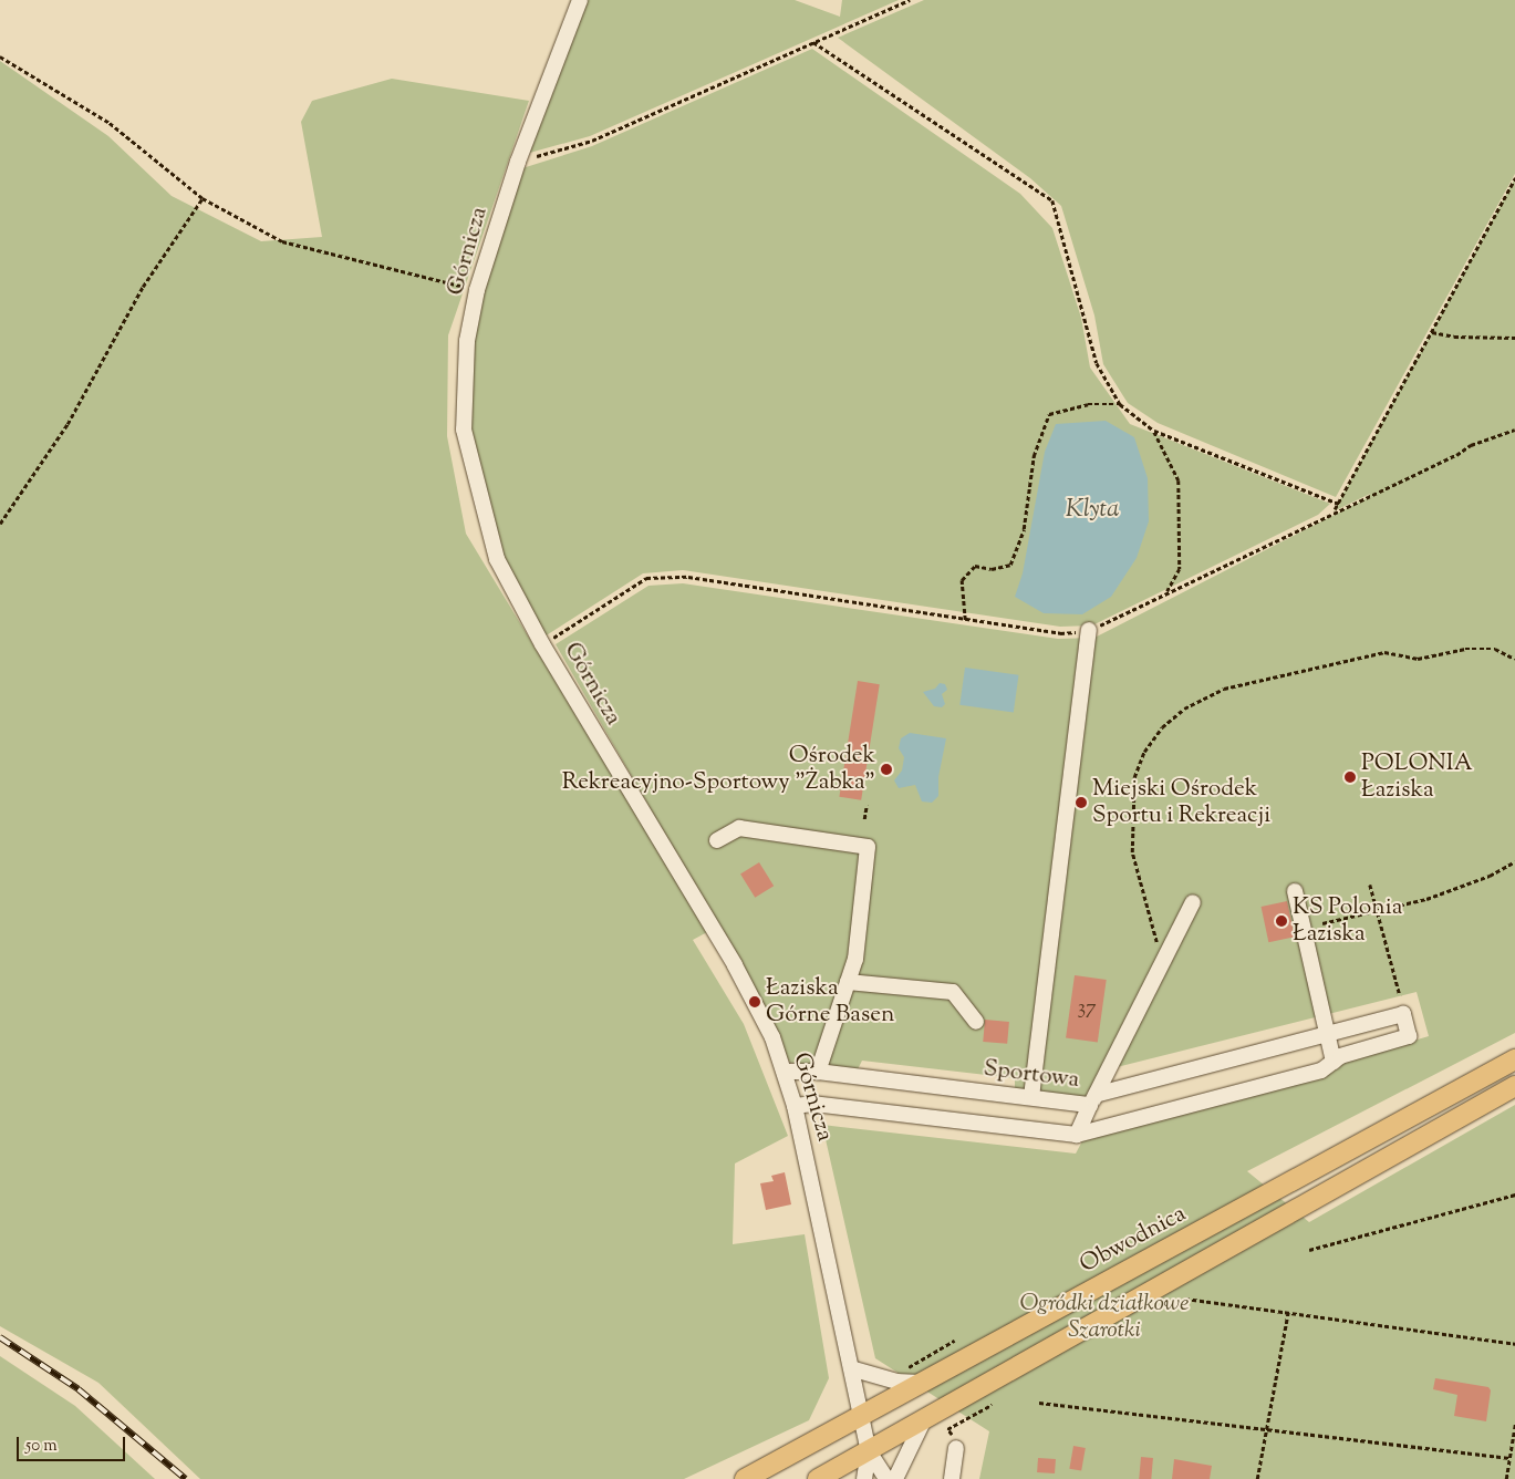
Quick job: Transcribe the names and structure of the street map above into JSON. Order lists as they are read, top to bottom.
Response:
{
  "streets": {
    "main road": ["Obwodnica"],
    "street": ["Górnicza", "Sportowa"]
  },
  "crossings": [
    ["Górnicza", "Sportowa"],
    ["Górnicza", "Obwodnica"]
  ],
  "water": ["Klyta"],
  "parks": ["Ogródki działkowe Szarotki"],
  "places": [
    "Ośrodek Rekreacyjno-Sportowy \"Żabka\"",
    "POLONIA Łaziska",
    "Miejski Ośrodek Sportu i Rekreacji",
    "KS Polonia Łaziska",
    "Łaziska Górne Basen"
  ],
  "house_numbers": ["37"],
  "scale_bar": "50 m"
}
